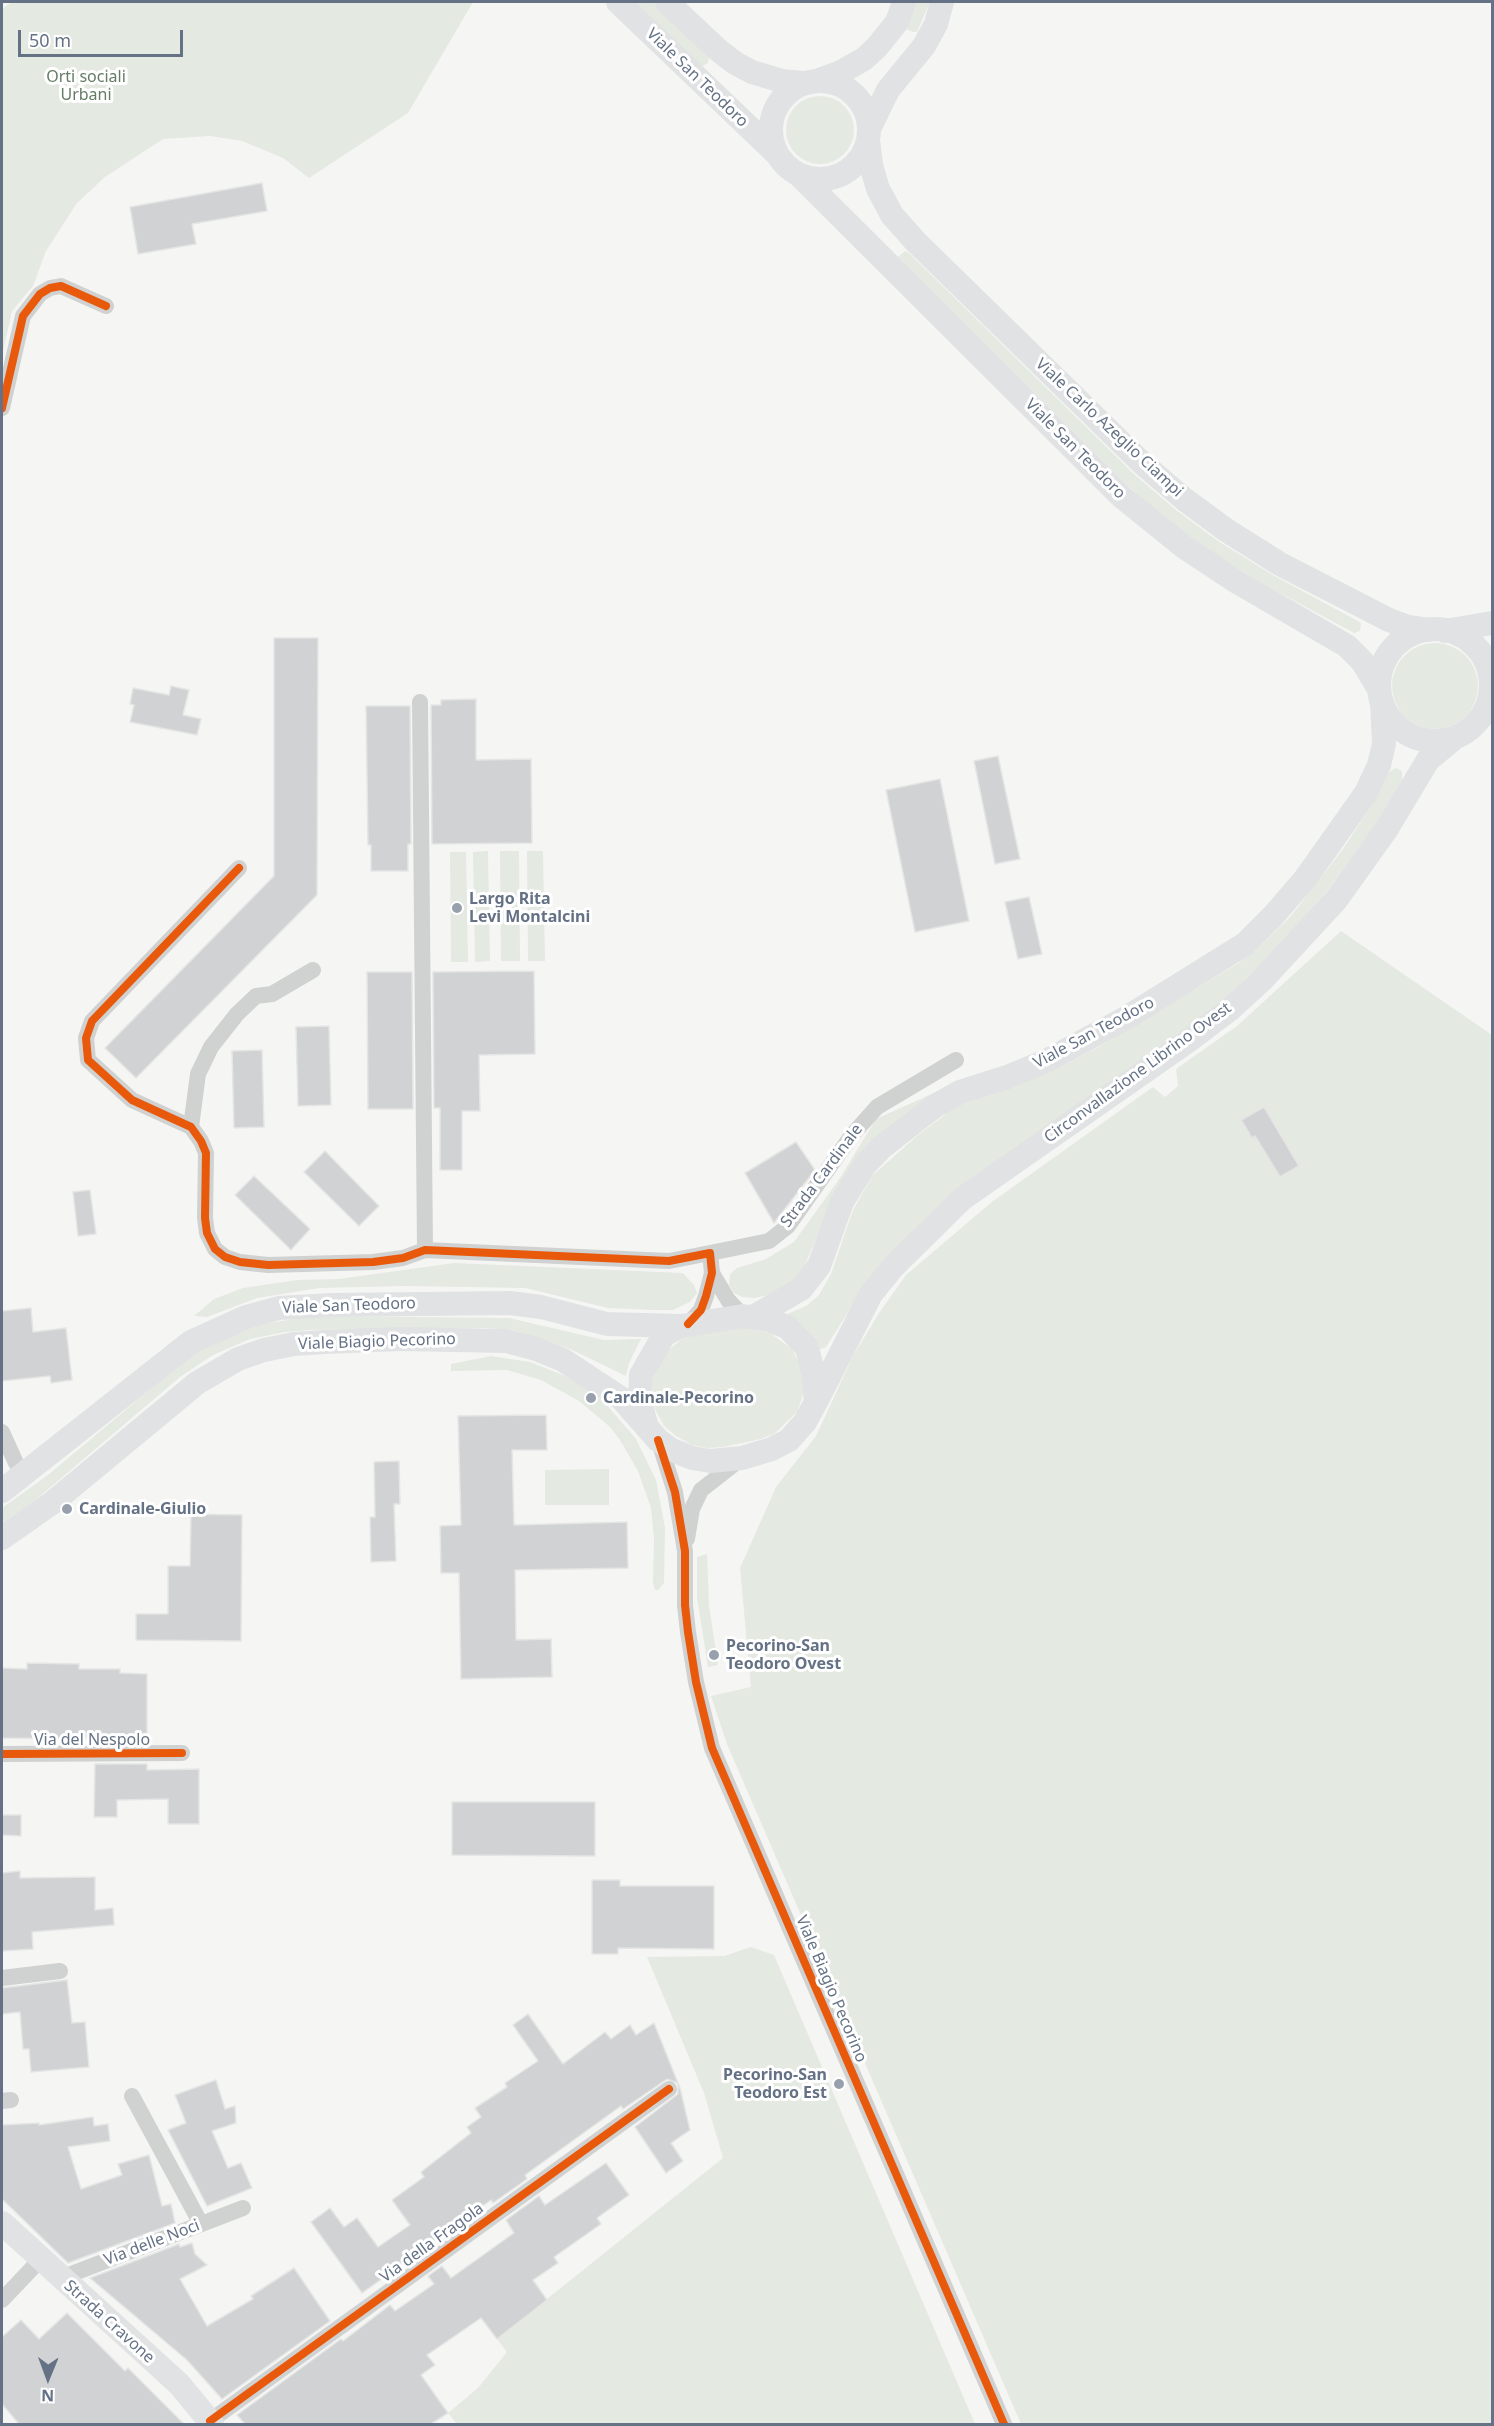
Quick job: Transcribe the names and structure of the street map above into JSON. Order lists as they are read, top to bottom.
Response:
{
  "streets": {
    "main road": [
      "Viale San Teodoro",
      "Viale Carlo Azeglio Ciampi",
      "Circonvallazione Librino Ovest",
      "Viale Biagio Pecorino",
      "Strada Cravone"
    ],
    "street": [
      "Strada Cardinale",
      "Via del Nespolo",
      "Via delle Noci",
      "Via della Fragola"
    ]
  },
  "crossings": [
    ["Viale San Teodoro", "Viale Carlo Azeglio Ciampi"],
    ["Viale San Teodoro", "Circonvallazione Librino Ovest"],
    ["Viale San Teodoro", "Viale Biagio Pecorino"],
    ["Viale Carlo Azeglio Ciampi", "Circonvallazione Librino Ovest"],
    ["Circonvallazione Librino Ovest", "Viale Biagio Pecorino"],
    ["Via delle Noci", "Strada Cravone"],
    ["Via della Fragola", "Strada Cravone"]
  ],
  "parks": ["Orti sociali Urbani"],
  "places": [
    "Largo Rita Levi Montalcini",
    "Cardinale-Pecorino",
    "Cardinale-Giulio",
    "Pecorino-San Teodoro Ovest",
    "Pecorino-San Teodoro Est"
  ],
  "scale_bar": "50 m",
  "north": "bottom"
}
